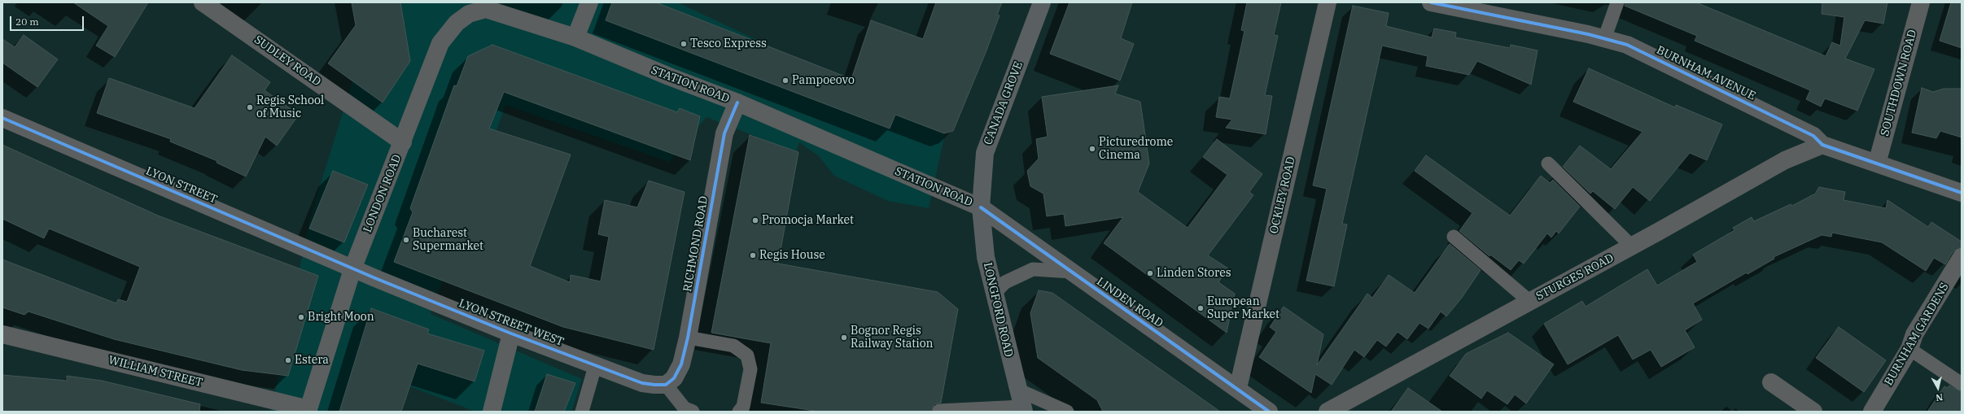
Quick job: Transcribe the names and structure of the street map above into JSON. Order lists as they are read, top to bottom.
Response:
{
  "streets": {
    "main road": ["CANADA GROVE", "LONGFORD ROAD"],
    "street": [
      "SUDLEY ROAD",
      "BURNHAM AVENUE",
      "SOUTHDOWN ROAD",
      "STATION ROAD",
      "LYON STREET",
      "LONDON ROAD",
      "OCKLEY ROAD",
      "RICHMOND ROAD",
      "STURGES ROAD",
      "LINDEN ROAD",
      "LYON STREET WEST",
      "BURNHAM GARDENS",
      "WILLIAM STREET"
    ]
  },
  "crossings": [
    ["SUDLEY ROAD", "LONDON ROAD"],
    ["BURNHAM AVENUE", "SOUTHDOWN ROAD"],
    ["BURNHAM AVENUE", "STURGES ROAD"],
    ["STATION ROAD", "CANADA GROVE"],
    ["STATION ROAD", "LONDON ROAD"],
    ["STATION ROAD", "RICHMOND ROAD"],
    ["STATION ROAD", "LINDEN ROAD"],
    ["STATION ROAD", "LONGFORD ROAD"],
    ["CANADA GROVE", "LINDEN ROAD"],
    ["CANADA GROVE", "LONGFORD ROAD"],
    ["LYON STREET", "LONDON ROAD"],
    ["LYON STREET", "LYON STREET WEST"],
    ["LONDON ROAD", "LYON STREET WEST"],
    ["LONDON ROAD", "WILLIAM STREET"],
    ["OCKLEY ROAD", "LINDEN ROAD"],
    ["RICHMOND ROAD", "LYON STREET WEST"],
    ["LINDEN ROAD", "LONGFORD ROAD"]
  ],
  "places": [
    "Tesco Express",
    "Pampoeovo",
    "Regis School of Music",
    "Picturedrome Cinema",
    "Promocja Market",
    "Bucharest Supermarket",
    "Regis House",
    "Linden Stores",
    "European Super Market",
    "Bright Moon",
    "Bognor Regis Railway Station",
    "Estera"
  ],
  "scale_bar": "20 m",
  "north": "bottom"
}
